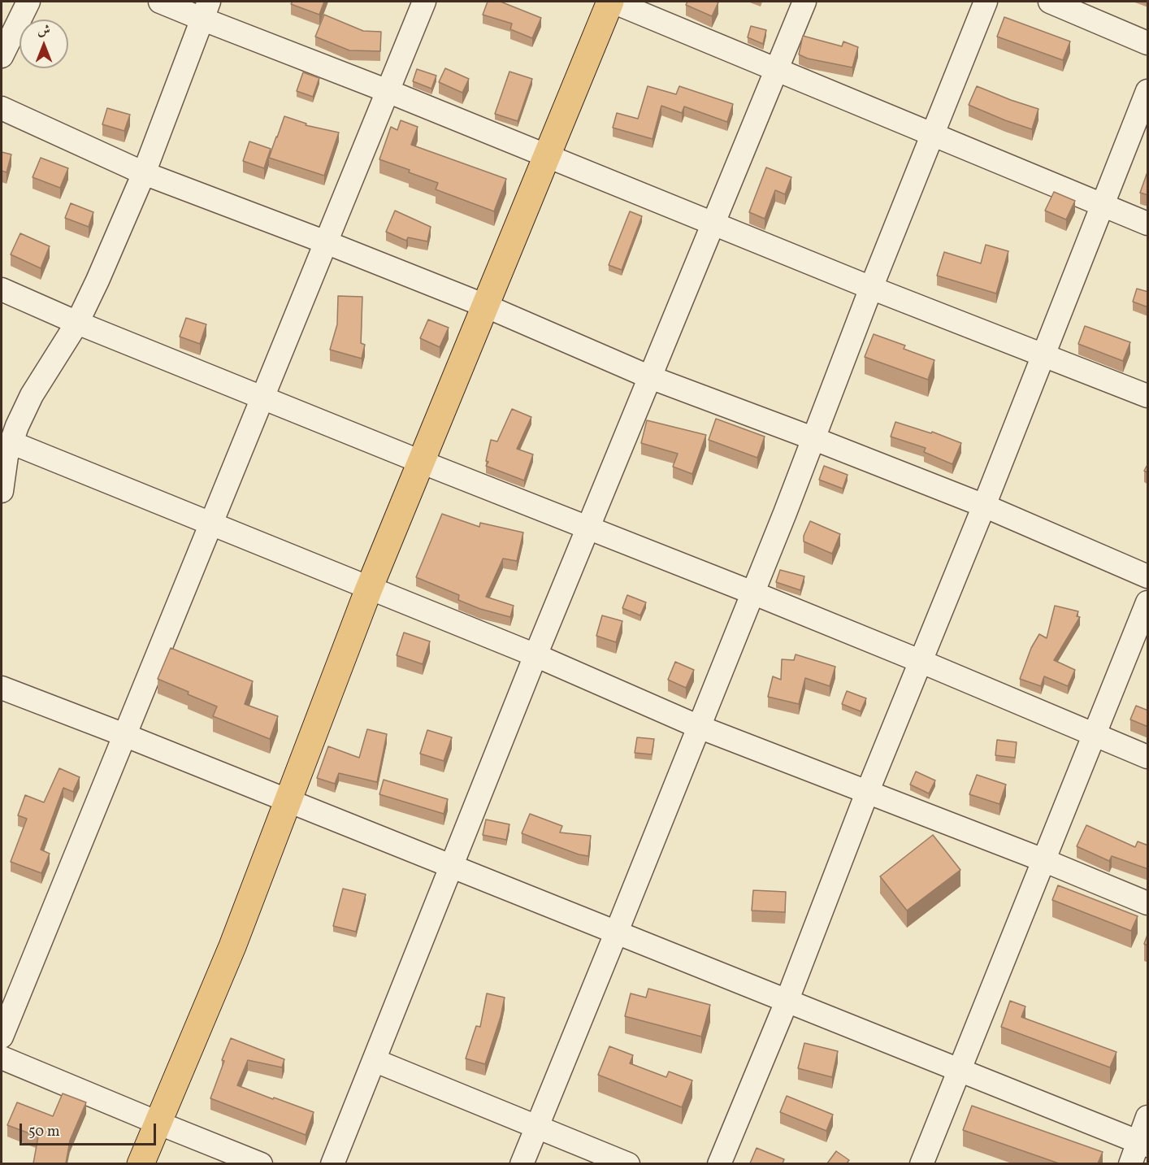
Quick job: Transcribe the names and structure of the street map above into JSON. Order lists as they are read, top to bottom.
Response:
{
  "scale_bar": "50 m",
  "north": "top"
}
